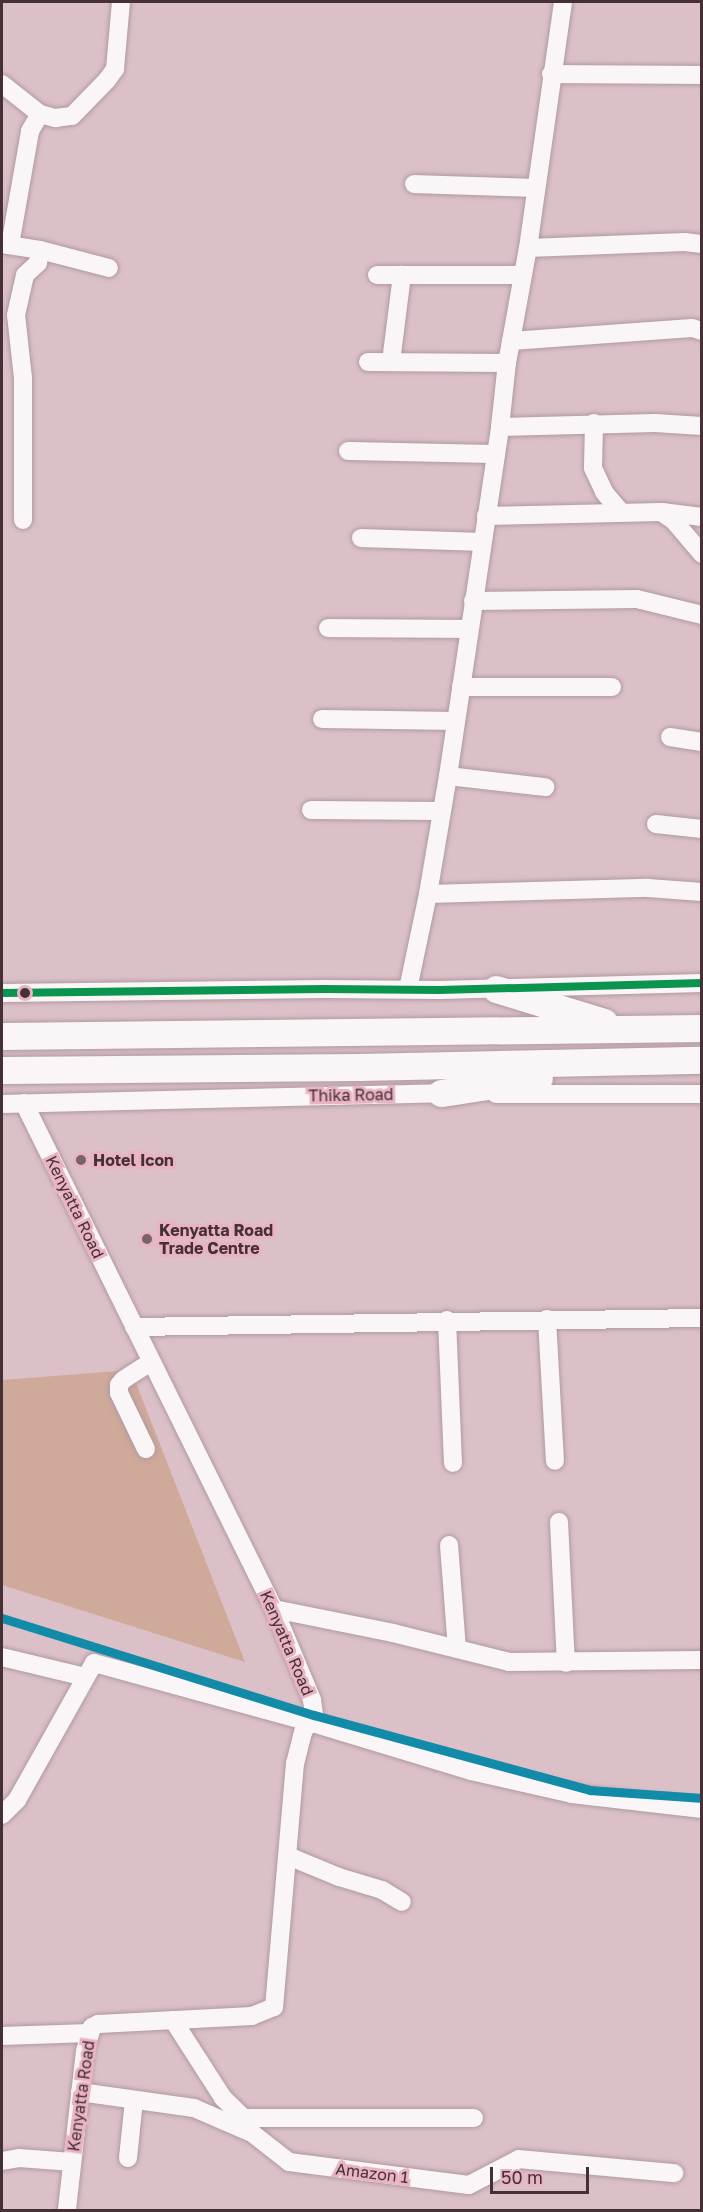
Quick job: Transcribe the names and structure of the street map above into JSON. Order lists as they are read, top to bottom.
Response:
{
  "streets": {
    "highway": ["Thika Road"],
    "street": ["Kenyatta Road", "Amazon 1"]
  },
  "crossings": [
    ["Thika Road", "Kenyatta Road"],
    ["Kenyatta Road", "Amazon 1"]
  ],
  "places": ["Hotel Icon", "Kenyatta Road Trade Centre"],
  "scale_bar": "50 m"
}
